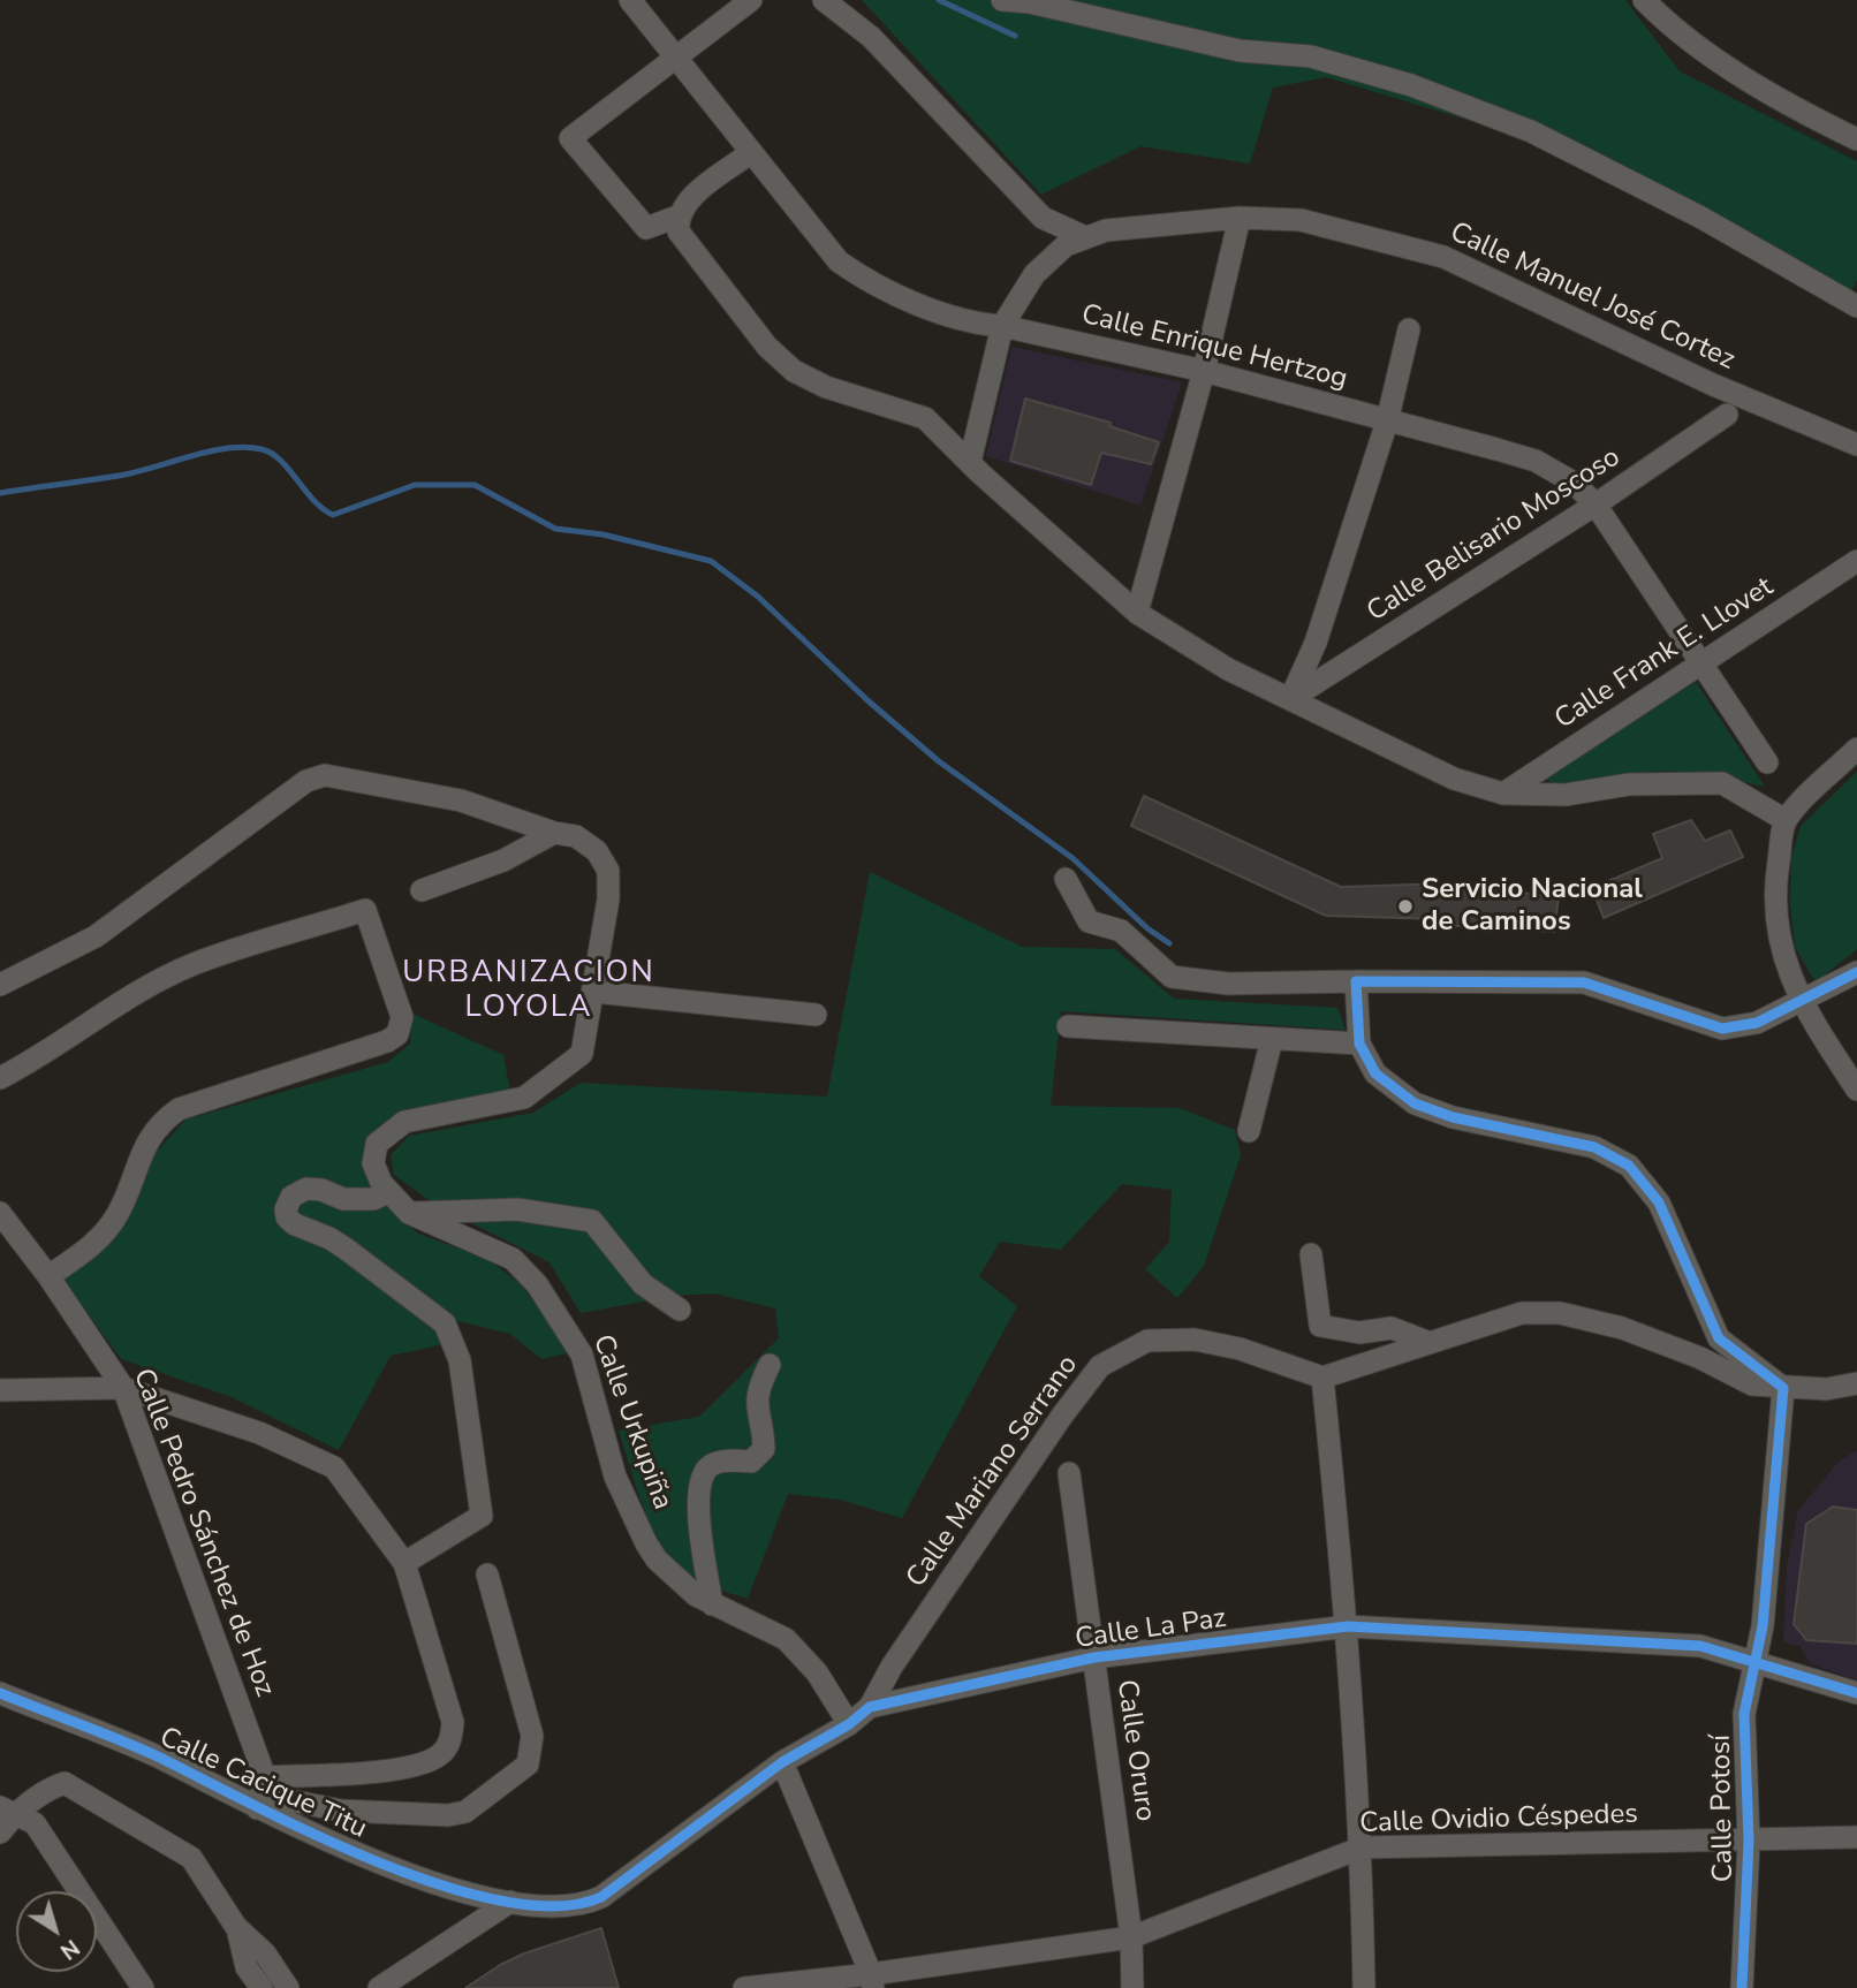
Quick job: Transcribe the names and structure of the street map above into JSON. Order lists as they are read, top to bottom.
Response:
{
  "streets": {
    "street": [
      "Calle Manuel José Cortez",
      "Calle Enrique Hertzog",
      "Calle Belisario Moscoso",
      "Calle Frank E. Llovet",
      "Calle Urkupiña",
      "Calle Mariano Serrano",
      "Calle Pedro Sánchez de Hoz",
      "Calle La Paz",
      "Calle Oruro",
      "Calle Cacique Titu",
      "Calle Potosí",
      "Calle Ovidio Céspedes"
    ]
  },
  "crossings": [
    ["Calle Manuel José Cortez", "Calle Enrique Hertzog"],
    ["Calle Enrique Hertzog", "Calle Belisario Moscoso"],
    ["Calle Enrique Hertzog", "Calle Frank E. Llovet"],
    ["Calle Urkupiña", "Calle La Paz"],
    ["Calle Mariano Serrano", "Calle La Paz"],
    ["Calle Pedro Sánchez de Hoz", "Calle Cacique Titu"],
    ["Calle La Paz", "Calle Oruro"],
    ["Calle La Paz", "Calle Cacique Titu"],
    ["Calle La Paz", "Calle Potosí"],
    ["Calle Oruro", "Calle Ovidio Céspedes"],
    ["Calle Potosí", "Calle Ovidio Céspedes"]
  ],
  "districts": ["URBANIZACION LOYOLA"],
  "places": ["Servicio Nacional de Caminos"],
  "north": "bottom right"
}
